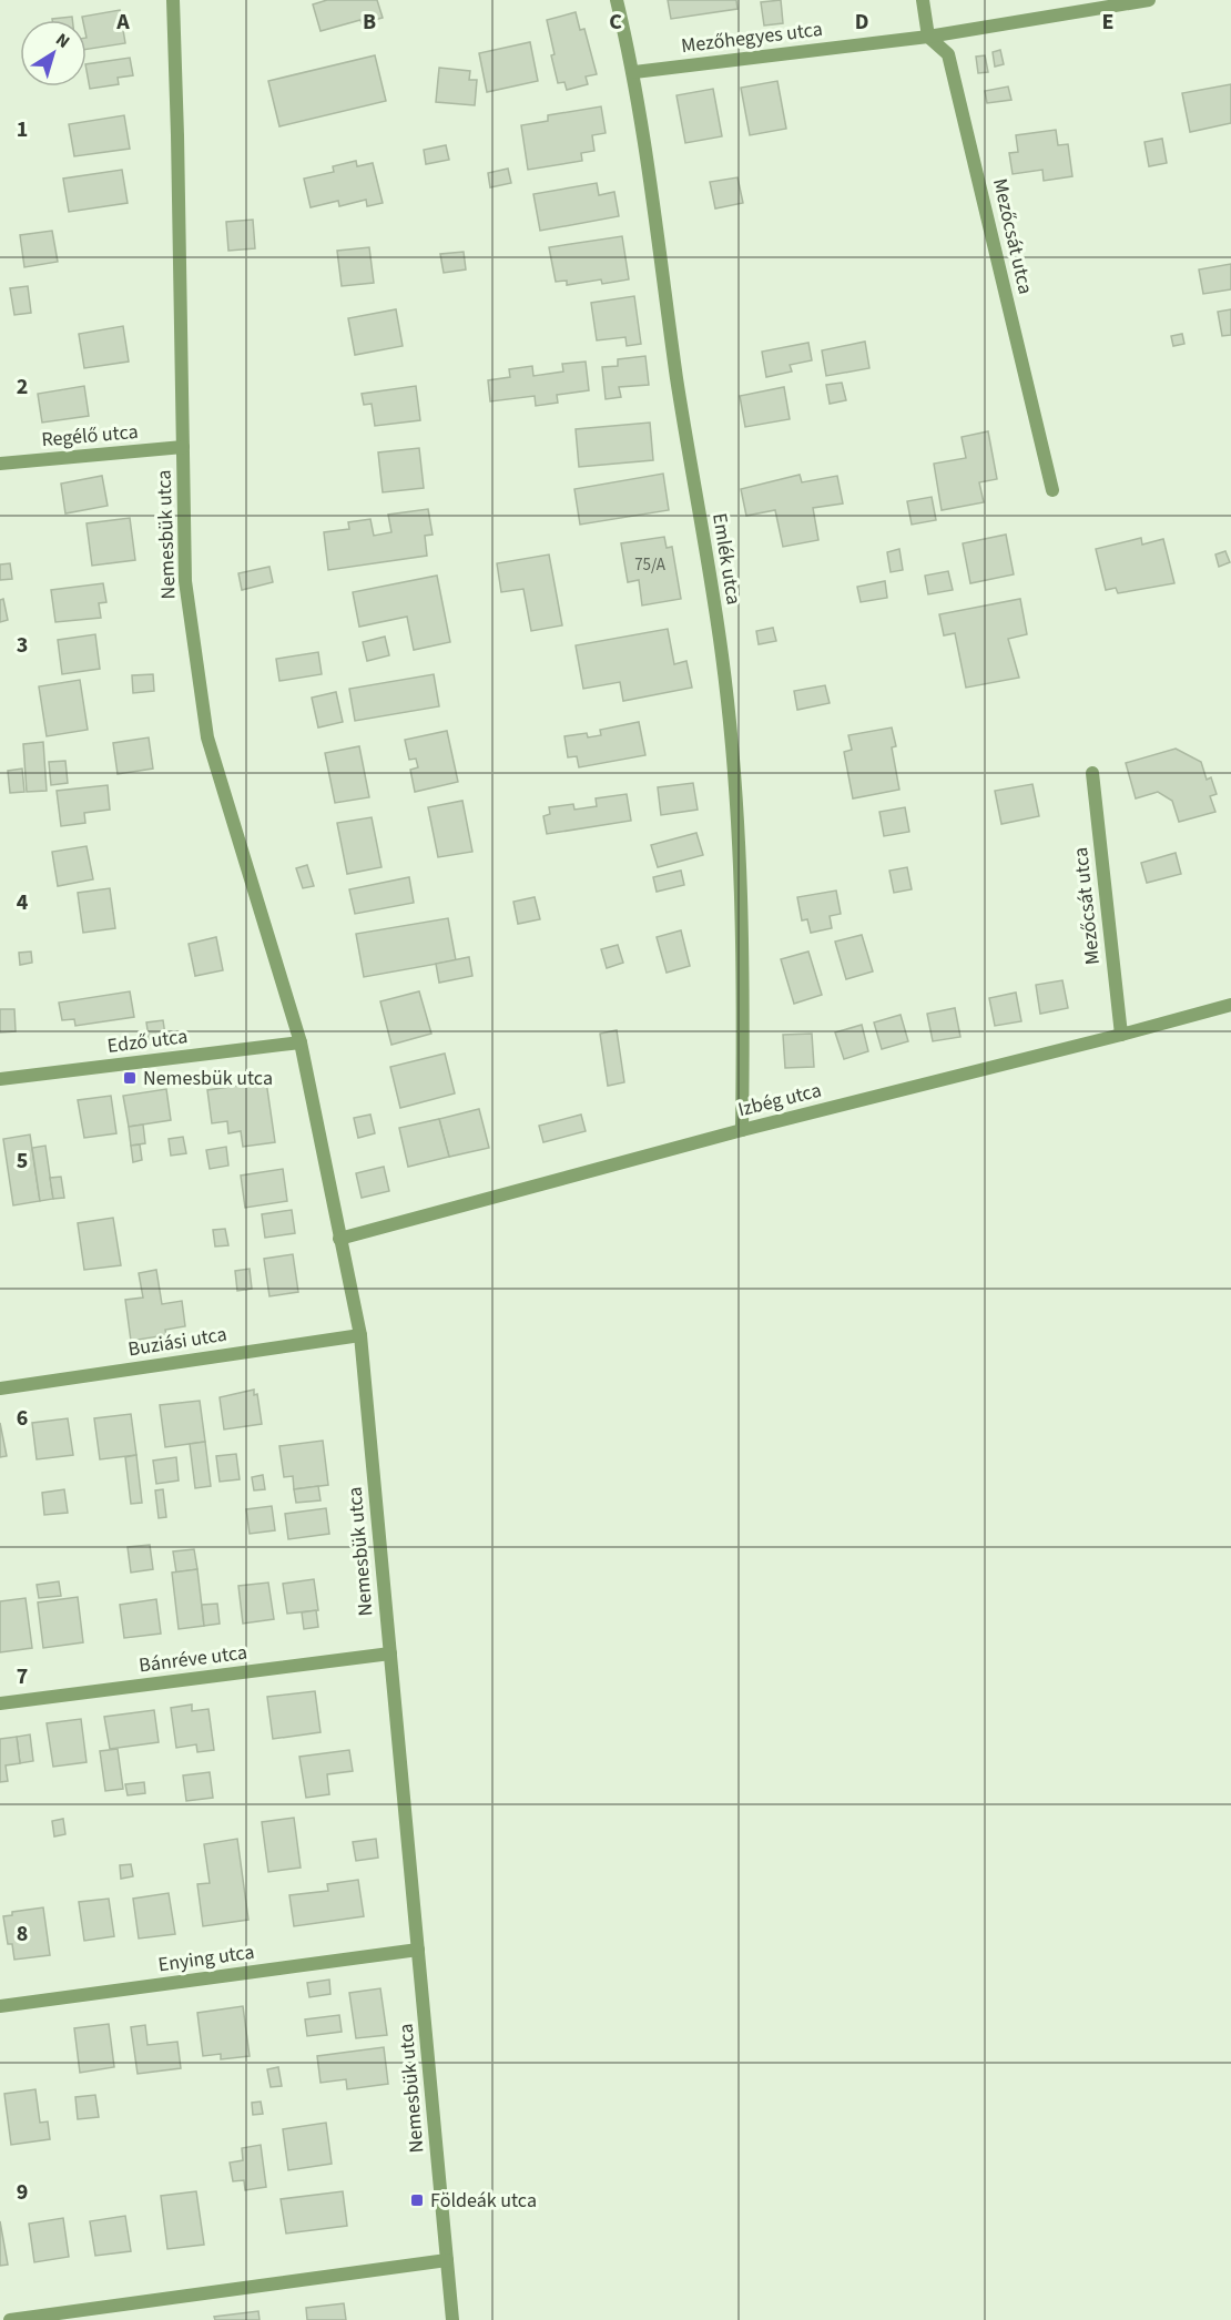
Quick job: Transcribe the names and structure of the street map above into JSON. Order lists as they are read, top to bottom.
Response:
{
  "streets": {
    "street": [
      "Mezőhegyes utca",
      "Mezőcsát utca",
      "Regélő utca",
      "Nemesbük utca",
      "Emlék utca",
      "Edző utca",
      "Izbég utca",
      "Buziási utca",
      "Bánréve utca",
      "Enying utca"
    ]
  },
  "crossings": [
    ["Mezőhegyes utca", "Mezőcsát utca"],
    ["Mezőhegyes utca", "Emlék utca"],
    ["Mezőcsát utca", "Izbég utca"],
    ["Regélő utca", "Nemesbük utca"],
    ["Nemesbük utca", "Edző utca"],
    ["Nemesbük utca", "Izbég utca"],
    ["Nemesbük utca", "Buziási utca"],
    ["Nemesbük utca", "Bánréve utca"],
    ["Nemesbük utca", "Enying utca"],
    ["Emlék utca", "Izbég utca"]
  ],
  "places": {
    "transit": ["Nemesbük utca", "Földeák utca"]
  },
  "house_numbers": ["75/A"],
  "north": "top right",
  "grid": {
    "columns": [
      "A",
      "B",
      "C",
      "D",
      "E"
    ],
    "rows": [
      "1",
      "2",
      "3",
      "4",
      "5",
      "6",
      "7",
      "8",
      "9"
    ]
  }
}
